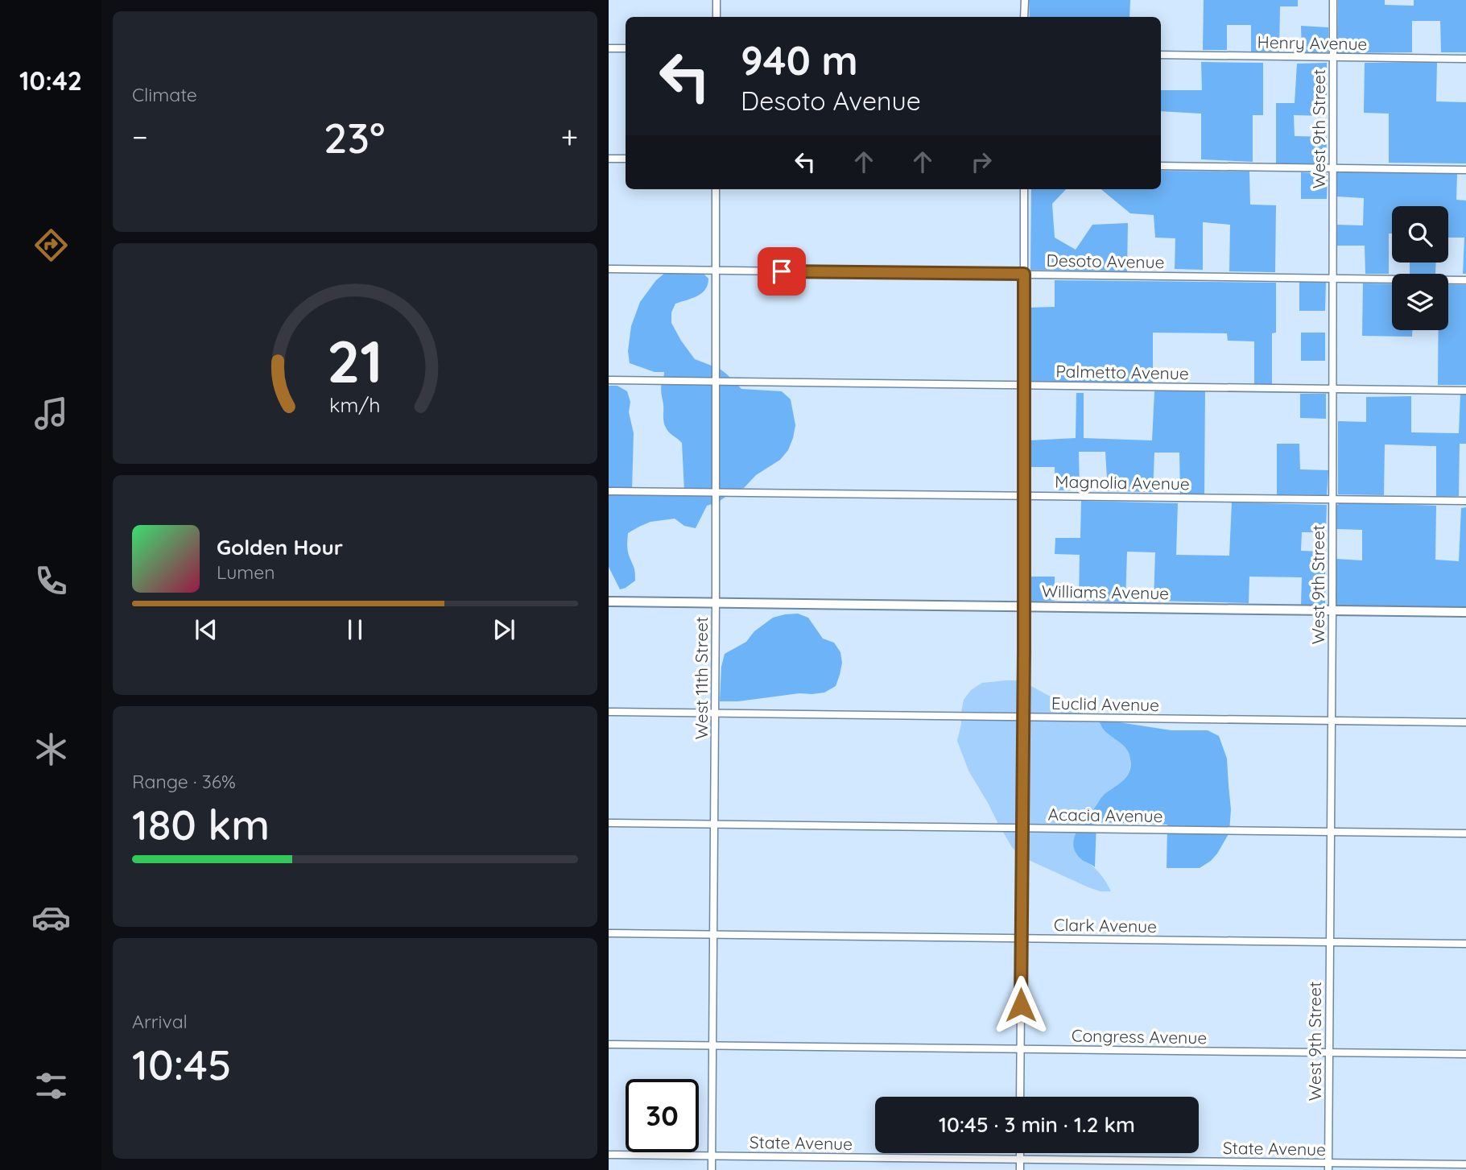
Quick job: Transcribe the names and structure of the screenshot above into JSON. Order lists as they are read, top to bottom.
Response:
{
  "streets": {
    "street": [
      "Henry Avenue",
      "West 9th Street",
      "Desoto Avenue",
      "Palmetto Avenue",
      "Magnolia Avenue",
      "Williams Avenue",
      "West 11th Street",
      "Euclid Avenue",
      "Acacia Avenue",
      "Clark Avenue",
      "Congress Avenue",
      "State Avenue"
    ]
  },
  "crossings": [
    ["Henry Avenue", "West 9th Street"],
    ["West 9th Street", "Desoto Avenue"],
    ["West 9th Street", "Palmetto Avenue"],
    ["West 9th Street", "Magnolia Avenue"],
    ["West 9th Street", "Williams Avenue"],
    ["West 9th Street", "Euclid Avenue"],
    ["West 9th Street", "Acacia Avenue"],
    ["West 9th Street", "Clark Avenue"],
    ["West 9th Street", "Congress Avenue"],
    ["West 9th Street", "State Avenue"],
    ["Desoto Avenue", "West 11th Street"],
    ["Palmetto Avenue", "West 11th Street"],
    ["Magnolia Avenue", "West 11th Street"],
    ["Williams Avenue", "West 11th Street"],
    ["West 11th Street", "Euclid Avenue"],
    ["West 11th Street", "Acacia Avenue"],
    ["West 11th Street", "Clark Avenue"],
    ["West 11th Street", "Congress Avenue"],
    ["West 11th Street", "State Avenue"]
  ],
  "page": {
    "tabs": "10:42",
    "tile": [
      "Climate",
      ["Range · 36%", "180 km"],
      ["Arrival", "10:45"]
    ],
    "turn": ["940 m", "Desoto Avenue"],
    "heat": ["−", "23°", "+"],
    "song": ["Golden Hour", "Lumen"],
    "limit": "30",
    "trip": "10:45 · 3 min · 1.2 km",
    "gauge": ["21", "km/h"]
  }
}
